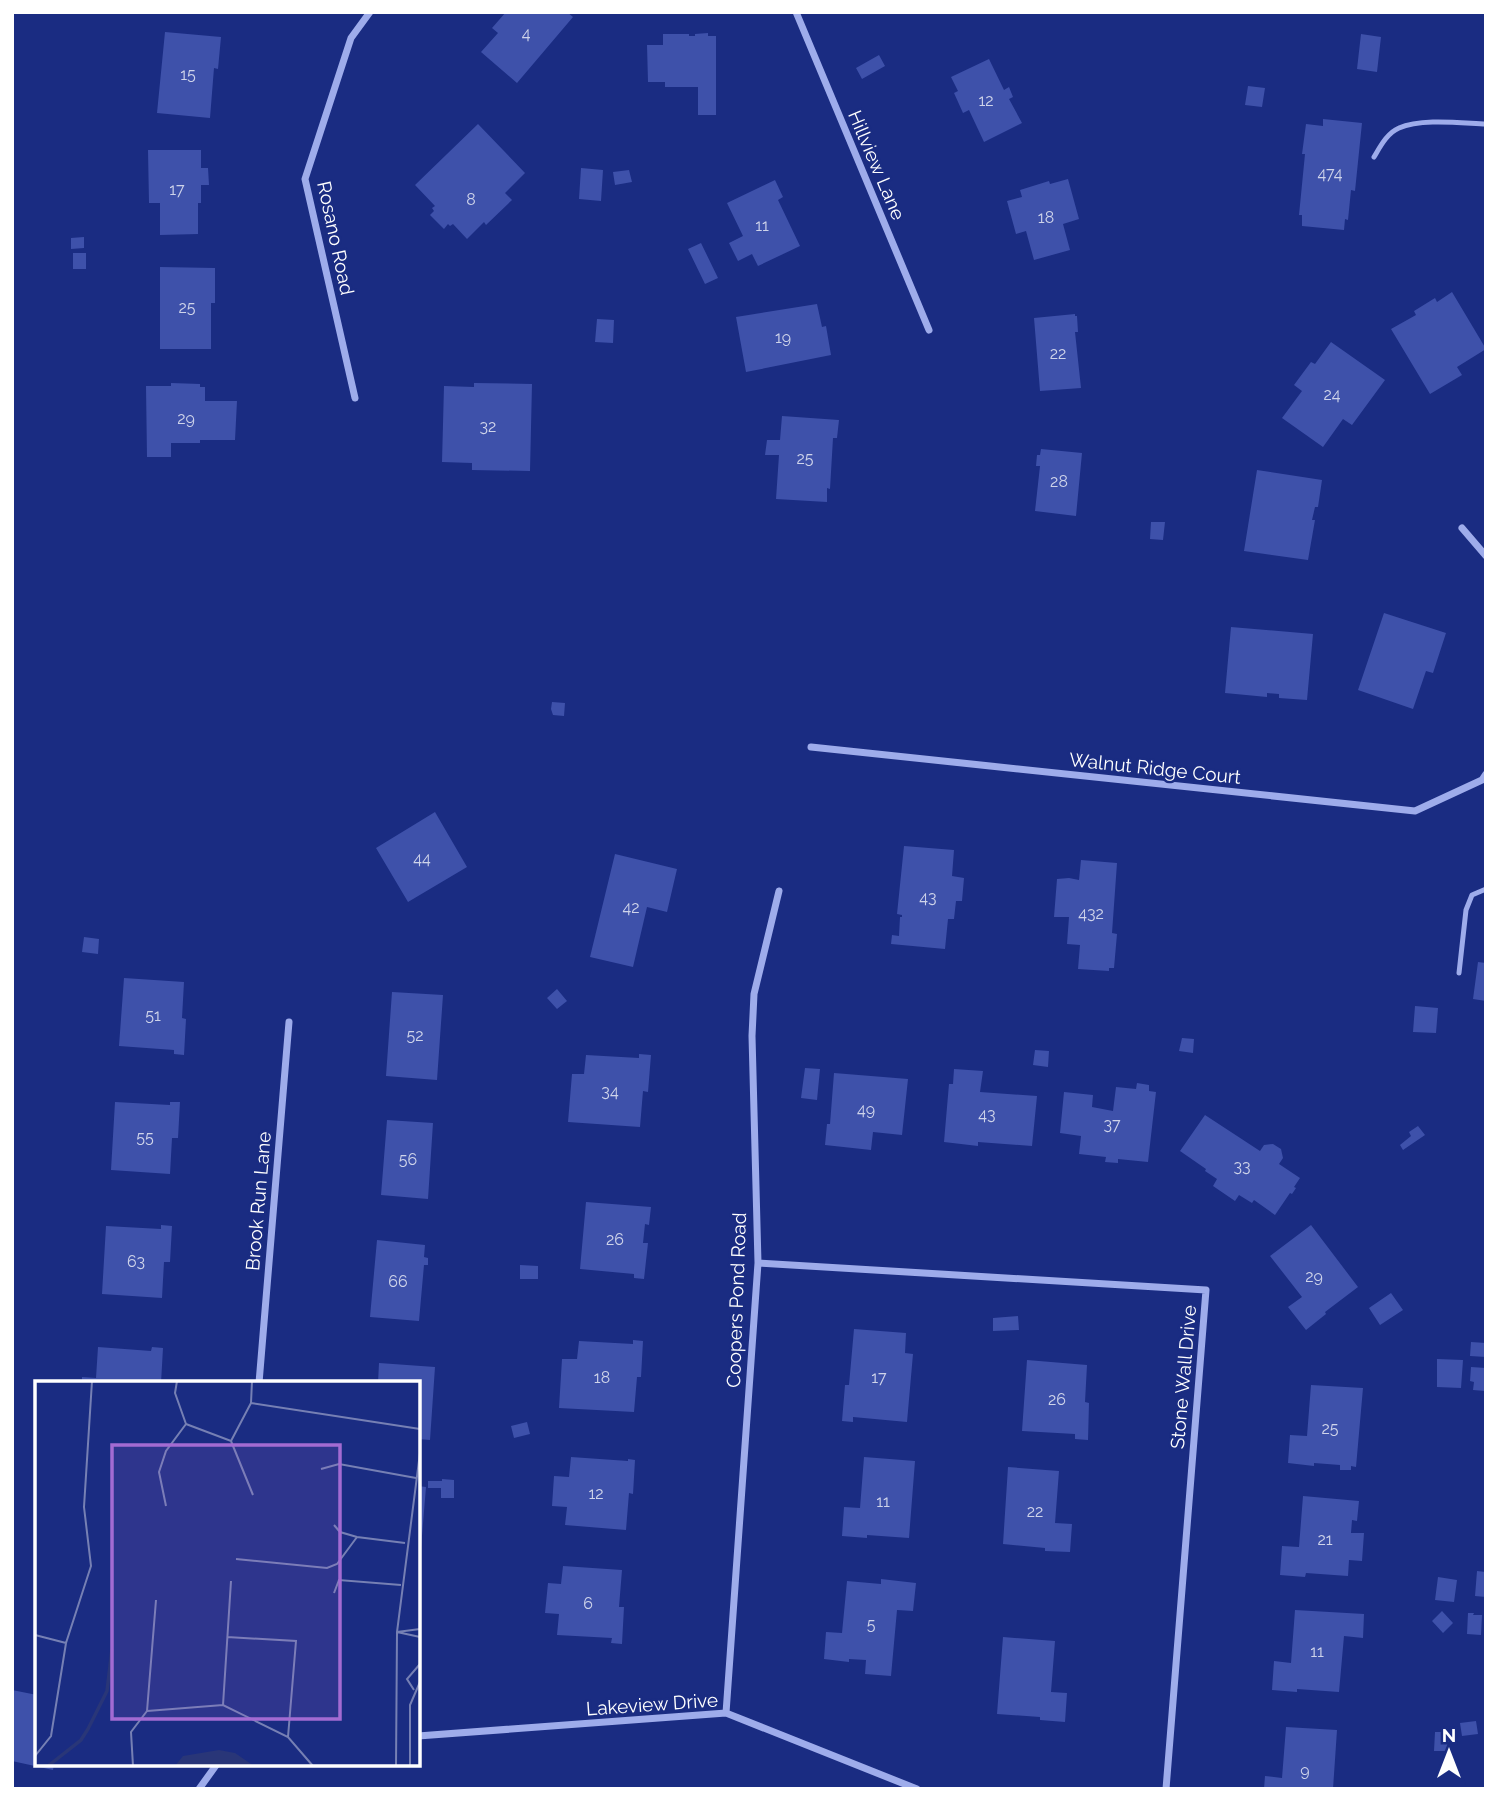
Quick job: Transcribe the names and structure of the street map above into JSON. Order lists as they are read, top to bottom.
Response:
{
  "streets": {
    "street": [
      "Hillview Lane",
      "Rosano Road",
      "Walnut Ridge Court",
      "Brook Run Lane",
      "Coopers Pond Road",
      "Stone Wall Drive",
      "Lakeview Drive"
    ]
  },
  "crossings": [
    ["Coopers Pond Road", "Stone Wall Drive"],
    ["Coopers Pond Road", "Lakeview Drive"]
  ],
  "house_numbers": [
    "4",
    "15",
    "12",
    "474",
    "17",
    "8",
    "18",
    "11",
    "25",
    "19",
    "22",
    "24",
    "29",
    "32",
    "25",
    "28",
    "44",
    "43",
    "42",
    "432",
    "51",
    "52",
    "34",
    "49",
    "43",
    "37",
    "55",
    "56",
    "33",
    "26",
    "63",
    "29",
    "66",
    "18",
    "17",
    "26",
    "25",
    "12",
    "11",
    "22",
    "21",
    "6",
    "5",
    "11",
    "9"
  ],
  "north": "top"
}
